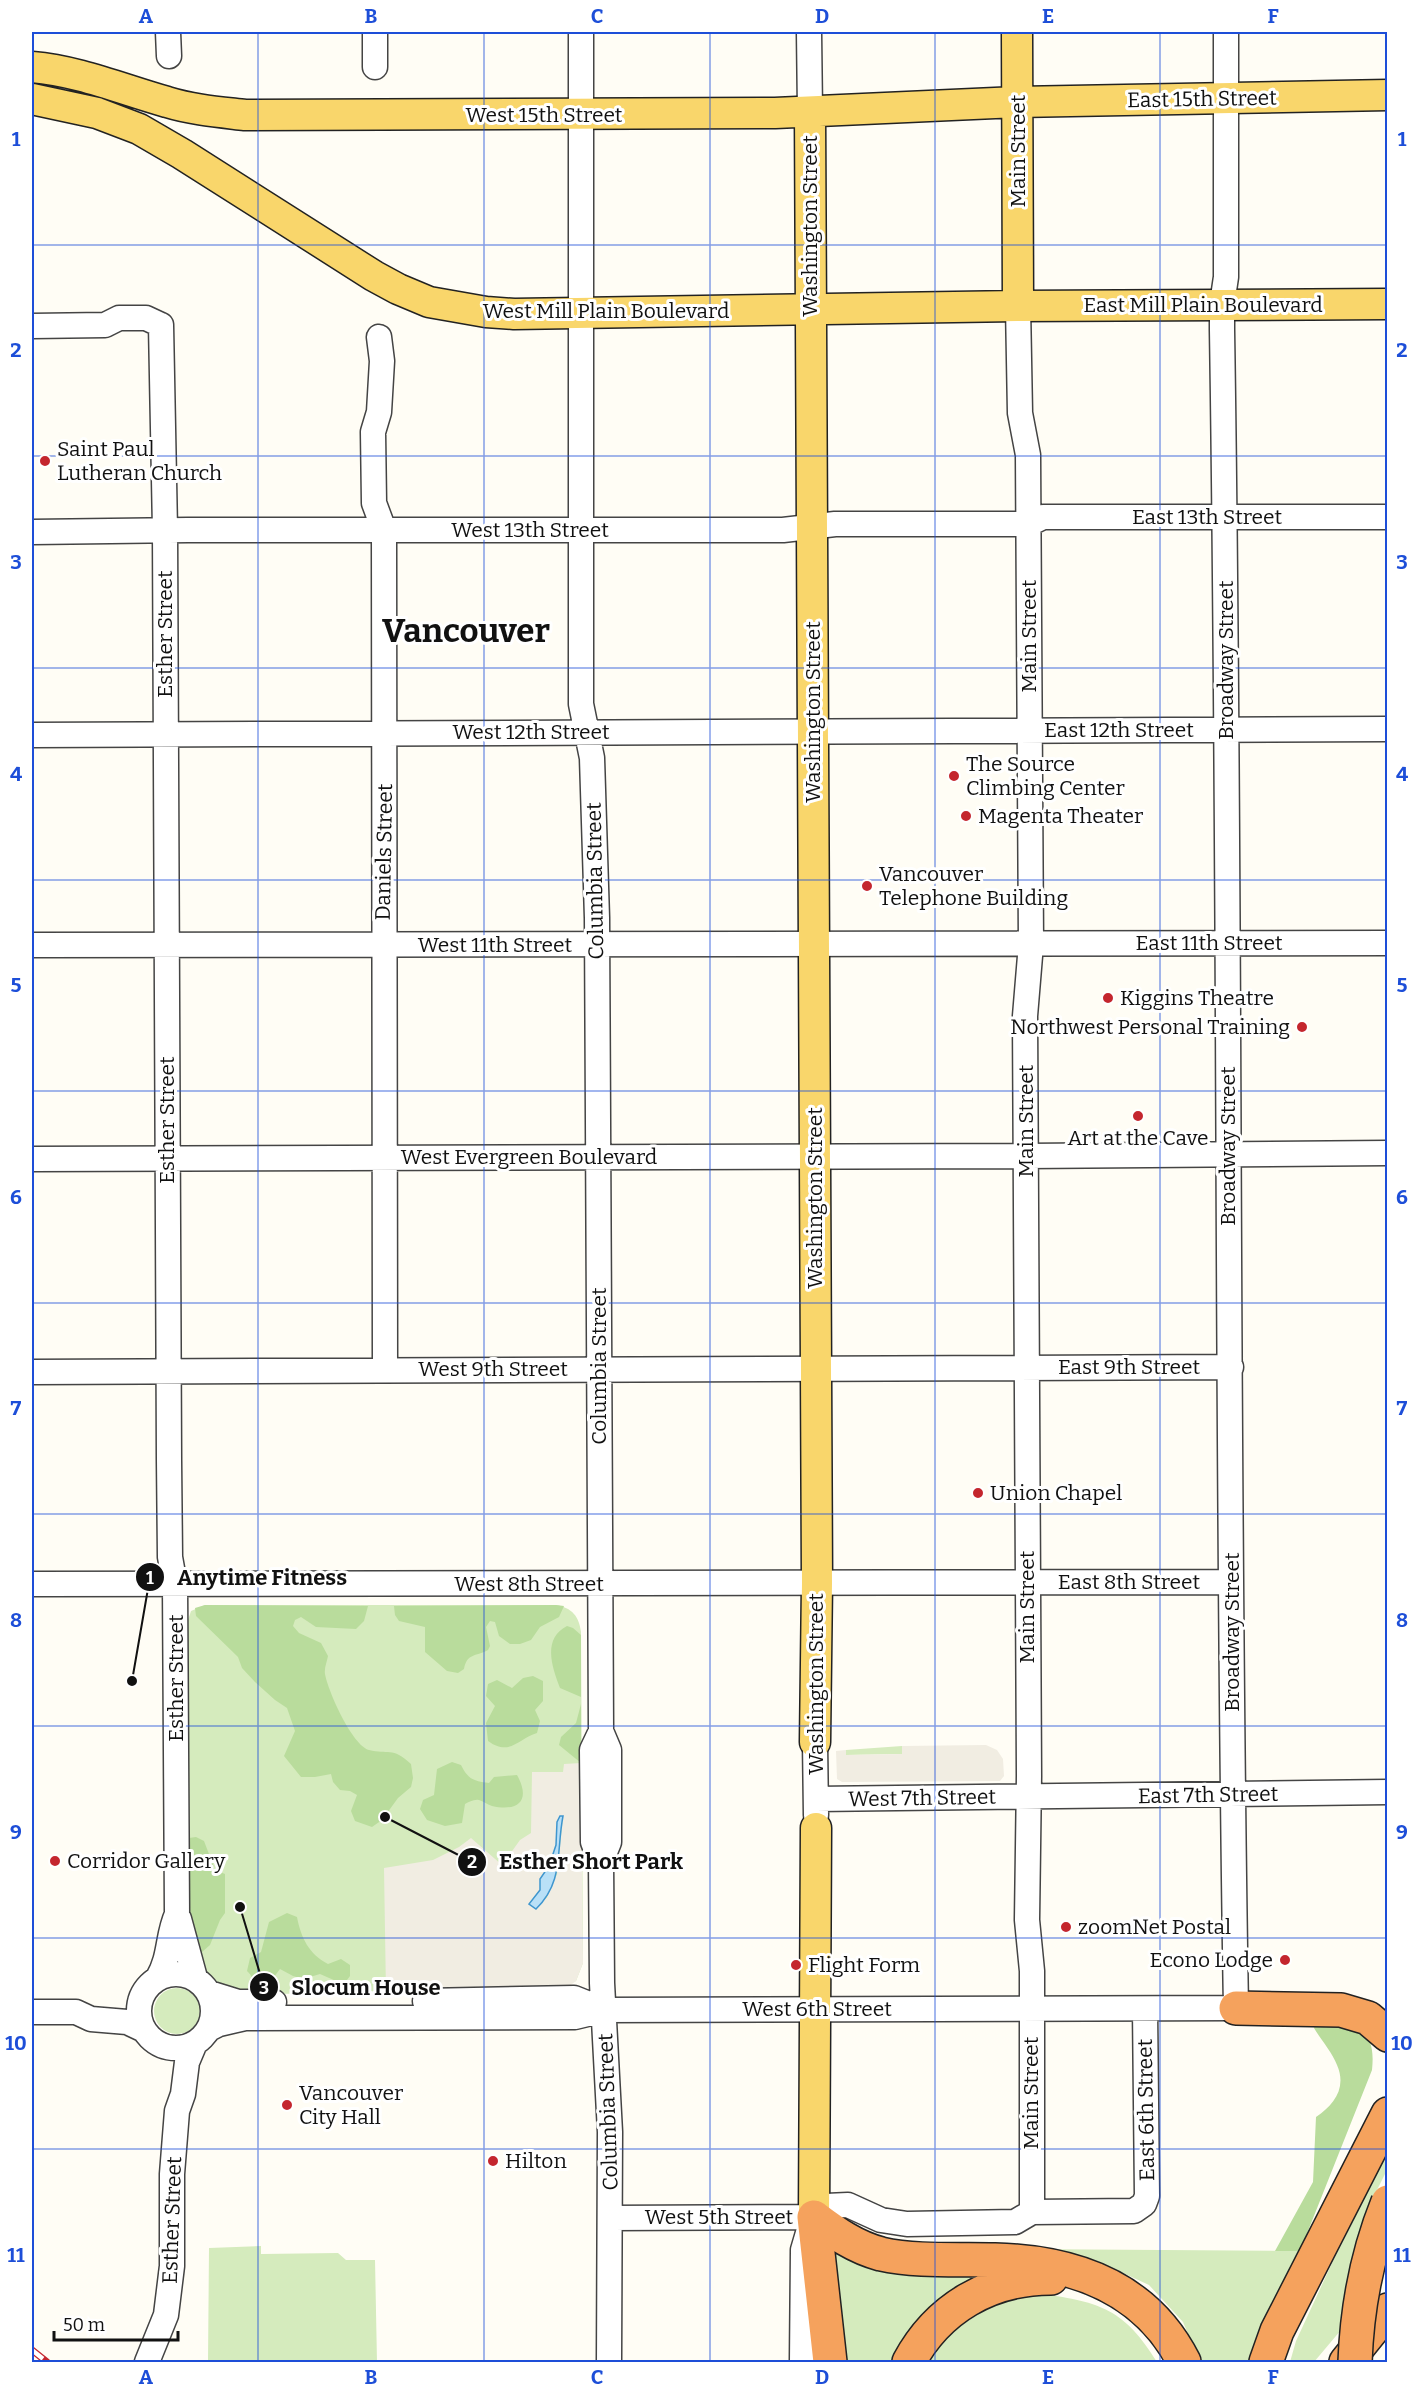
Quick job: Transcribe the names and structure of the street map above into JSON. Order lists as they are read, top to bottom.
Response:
{
  "streets": {
    "main road": [
      "East 15th Street",
      "West 15th Street",
      "Main Street",
      "Washington Street",
      "East Mill Plain Boulevard",
      "West Mill Plain Boulevard"
    ],
    "street": [
      "East 13th Street",
      "West 13th Street",
      "Esther Street",
      "Broadway Street",
      "East 12th Street",
      "West 12th Street",
      "Daniels Street",
      "Columbia Street",
      "East 11th Street",
      "West 11th Street",
      "West Evergreen Boulevard",
      "East 9th Street",
      "West 9th Street",
      "East 8th Street",
      "West 8th Street",
      "East 7th Street",
      "West 7th Street",
      "West 6th Street",
      "East 6th Street",
      "West 5th Street"
    ]
  },
  "crossings": [
    ["East 15th Street", "West 15th Street"],
    ["East 15th Street", "Main Street"],
    ["East 15th Street", "Broadway Street"],
    ["West 15th Street", "Main Street"],
    ["West 15th Street", "Washington Street"],
    ["West 15th Street", "Columbia Street"],
    ["Main Street", "East Mill Plain Boulevard"],
    ["Main Street", "West Mill Plain Boulevard"],
    ["Main Street", "East 13th Street"],
    ["Main Street", "West 13th Street"],
    ["Main Street", "East 12th Street"],
    ["Main Street", "West 12th Street"],
    ["Main Street", "East 11th Street"],
    ["Main Street", "West 11th Street"],
    ["Main Street", "West Evergreen Boulevard"],
    ["Main Street", "East 9th Street"],
    ["Main Street", "West 9th Street"],
    ["Main Street", "East 8th Street"],
    ["Main Street", "West 8th Street"],
    ["Main Street", "East 7th Street"],
    ["Main Street", "West 7th Street"],
    ["Main Street", "West 6th Street"],
    ["Main Street", "East 6th Street"],
    ["Main Street", "West 5th Street"],
    ["Washington Street", "West Mill Plain Boulevard"],
    ["Washington Street", "West 13th Street"],
    ["Washington Street", "West 12th Street"],
    ["Washington Street", "West 11th Street"],
    ["Washington Street", "West Evergreen Boulevard"],
    ["Washington Street", "West 9th Street"],
    ["Washington Street", "West 8th Street"],
    ["Washington Street", "West 7th Street"],
    ["Washington Street", "West 6th Street"],
    ["Washington Street", "West 5th Street"],
    ["East Mill Plain Boulevard", "West Mill Plain Boulevard"],
    ["East Mill Plain Boulevard", "Broadway Street"],
    ["West Mill Plain Boulevard", "Columbia Street"],
    ["East 13th Street", "West 13th Street"],
    ["East 13th Street", "Broadway Street"],
    ["West 13th Street", "Esther Street"],
    ["West 13th Street", "Daniels Street"],
    ["West 13th Street", "Columbia Street"],
    ["Esther Street", "West 12th Street"],
    ["Esther Street", "West 11th Street"],
    ["Esther Street", "West Evergreen Boulevard"],
    ["Esther Street", "West 9th Street"],
    ["Esther Street", "West 8th Street"],
    ["Esther Street", "West 6th Street"],
    ["Broadway Street", "East 12th Street"],
    ["Broadway Street", "East 11th Street"],
    ["Broadway Street", "West Evergreen Boulevard"],
    ["Broadway Street", "East 9th Street"],
    ["Broadway Street", "East 8th Street"],
    ["Broadway Street", "East 7th Street"],
    ["Broadway Street", "East 6th Street"],
    ["East 12th Street", "West 12th Street"],
    ["West 12th Street", "Daniels Street"],
    ["West 12th Street", "Columbia Street"],
    ["Daniels Street", "West 11th Street"],
    ["Daniels Street", "West Evergreen Boulevard"],
    ["Daniels Street", "West 9th Street"],
    ["Columbia Street", "West 11th Street"],
    ["Columbia Street", "West Evergreen Boulevard"],
    ["Columbia Street", "West 9th Street"],
    ["Columbia Street", "West 8th Street"],
    ["Columbia Street", "West 6th Street"],
    ["Columbia Street", "West 5th Street"],
    ["East 11th Street", "West 11th Street"],
    ["East 9th Street", "West 9th Street"],
    ["East 8th Street", "West 8th Street"],
    ["East 7th Street", "West 7th Street"],
    ["West 6th Street", "East 6th Street"],
    ["East 6th Street", "West 5th Street"]
  ],
  "districts": ["Vancouver"],
  "places": [
    "Saint Paul Lutheran Church",
    "The Source Climbing Center",
    "Magenta Theater",
    "Vancouver Telephone Building",
    "Kiggins Theatre",
    "Northwest Personal Training",
    "Art at the Cave",
    "Union Chapel",
    "Anytime Fitness",
    "Esther Short Park",
    "Corridor Gallery",
    "Slocum House",
    "zoomNet Postal",
    "Econo Lodge",
    "Flight Form",
    "Vancouver City Hall",
    "Hilton"
  ],
  "scale_bar": "50 m",
  "grid": {
    "columns": [
      "A",
      "B",
      "C",
      "D",
      "E",
      "F"
    ],
    "rows": [
      "1",
      "2",
      "3",
      "4",
      "5",
      "6",
      "7",
      "8",
      "9",
      "10",
      "11"
    ]
  }
}
